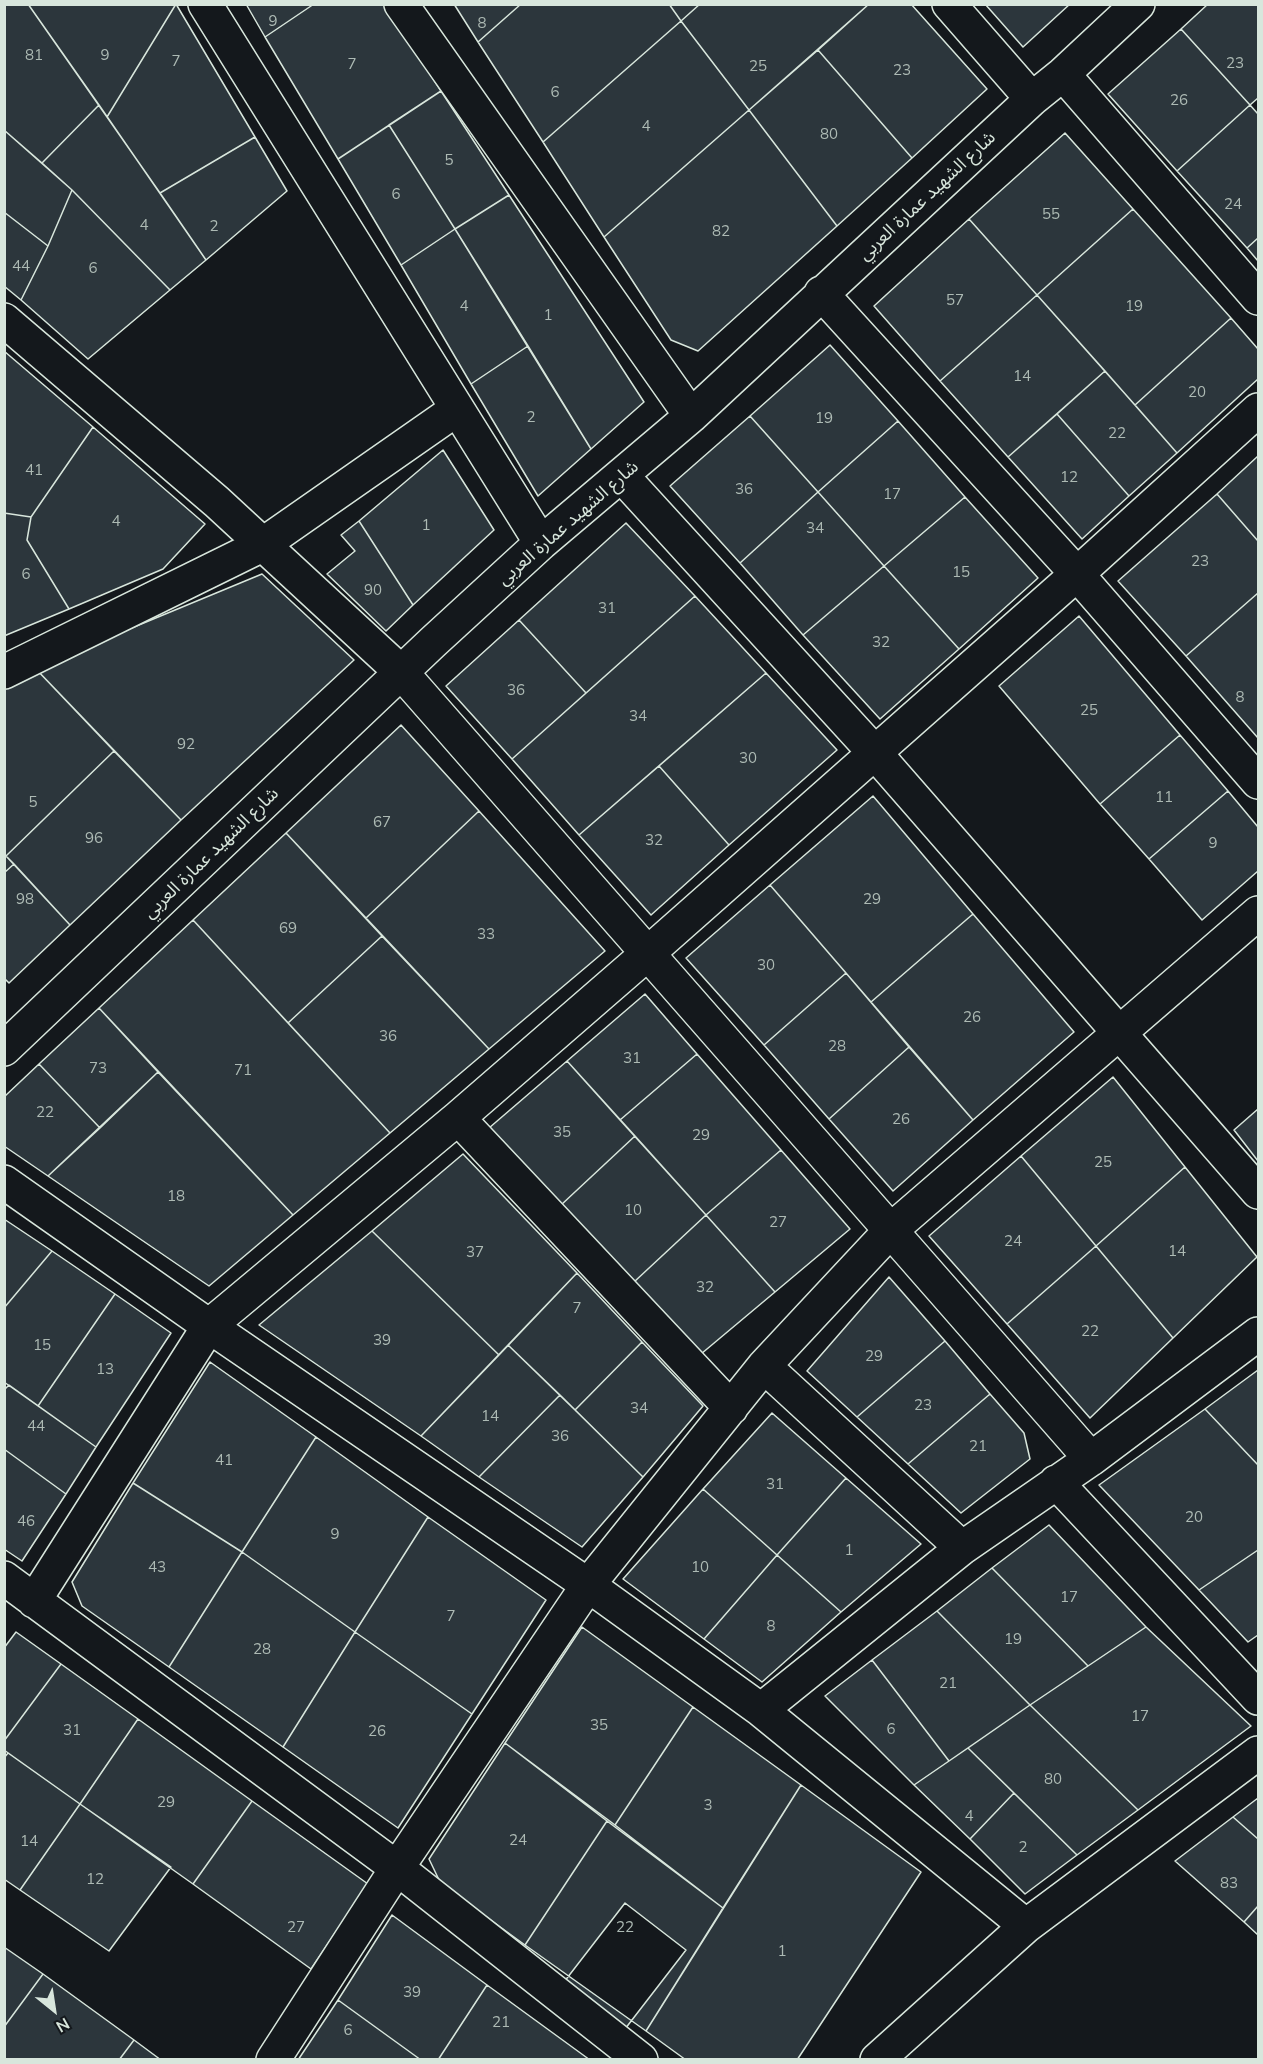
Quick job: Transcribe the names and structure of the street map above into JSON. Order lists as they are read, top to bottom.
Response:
{
  "streets": {
    "street": ["شارع الشهيد عمارة العربي"]
  },
  "house_numbers": [
    "9",
    "8",
    "81",
    "9",
    "7",
    "23",
    "7",
    "25",
    "23",
    "6",
    "26",
    "4",
    "80",
    "5",
    "6",
    "24",
    "55",
    "4",
    "2",
    "82",
    "44",
    "6",
    "57",
    "4",
    "19",
    "1",
    "14",
    "20",
    "2",
    "19",
    "22",
    "41",
    "12",
    "36",
    "17",
    "4",
    "1",
    "34",
    "23",
    "15",
    "6",
    "90",
    "31",
    "32",
    "36",
    "8",
    "25",
    "34",
    "92",
    "30",
    "11",
    "5",
    "67",
    "96",
    "32",
    "9",
    "98",
    "29",
    "69",
    "33",
    "30",
    "26",
    "36",
    "28",
    "31",
    "73",
    "71",
    "22",
    "26",
    "35",
    "29",
    "25",
    "18",
    "10",
    "27",
    "24",
    "14",
    "37",
    "32",
    "7",
    "22",
    "39",
    "15",
    "29",
    "13",
    "23",
    "34",
    "14",
    "44",
    "36",
    "21",
    "41",
    "31",
    "20",
    "46",
    "9",
    "1",
    "43",
    "10",
    "17",
    "7",
    "8",
    "19",
    "28",
    "21",
    "17",
    "35",
    "6",
    "31",
    "26",
    "80",
    "29",
    "3",
    "4",
    "24",
    "14",
    "2",
    "12",
    "83",
    "27",
    "22",
    "1",
    "39",
    "21",
    "6"
  ],
  "north": "bottom right"
}
